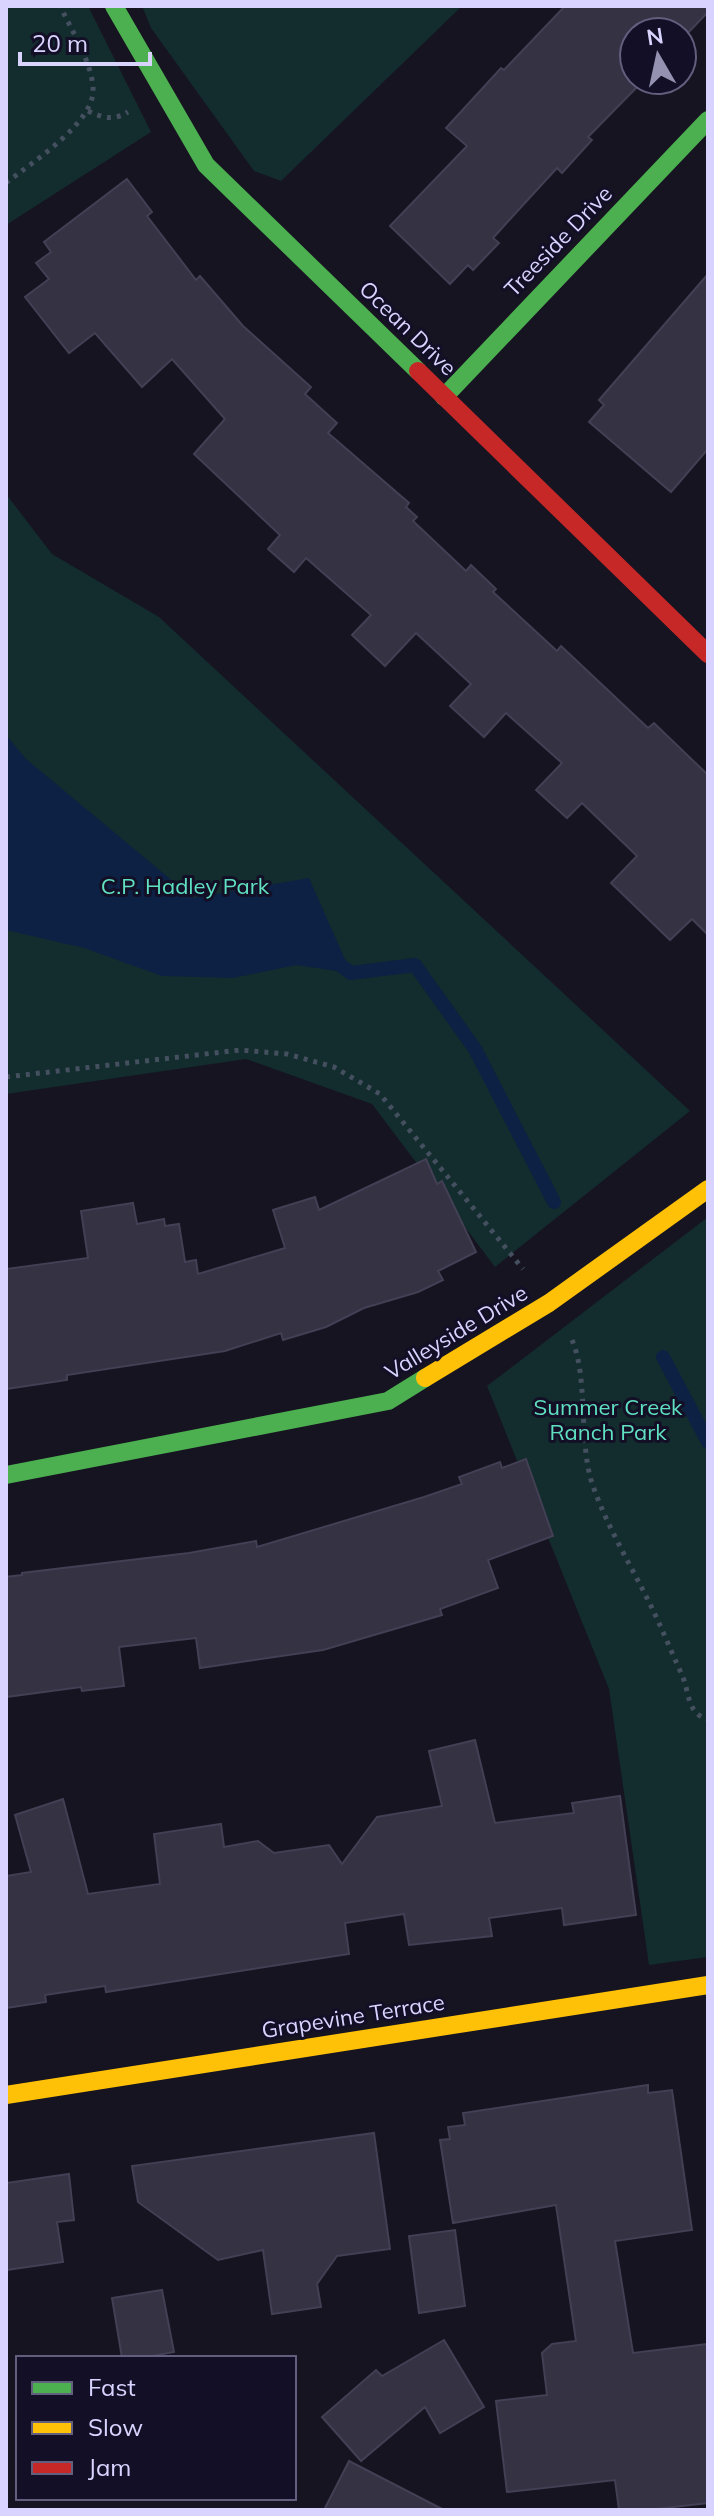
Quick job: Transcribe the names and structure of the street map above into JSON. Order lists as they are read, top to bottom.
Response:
{
  "streets": {
    "street": [
      "Treeside Drive",
      "Ocean Drive",
      "Valleyside Drive",
      "Grapevine Terrace"
    ]
  },
  "crossings": [
    ["Treeside Drive", "Ocean Drive"]
  ],
  "parks": ["C.P. Hadley Park", "Summer Creek Ranch Park"],
  "legend": ["Fast", "Slow", "Jam"],
  "scale_bar": "20 m",
  "north": "top"
}
